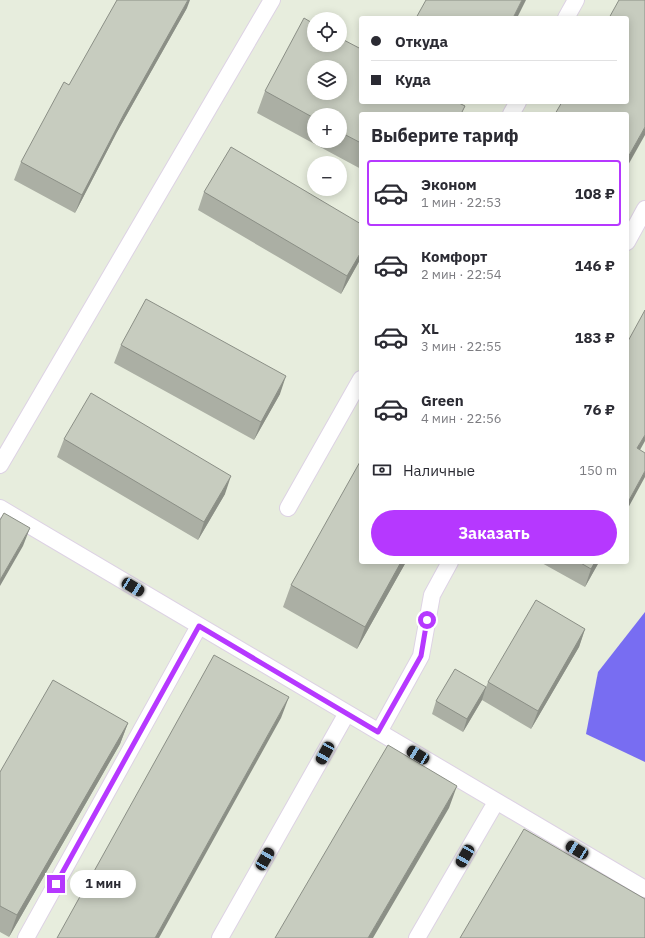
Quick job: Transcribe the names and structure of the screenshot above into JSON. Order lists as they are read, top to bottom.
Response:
{
  "page": {
    "map_buttons": ["+", "−"],
    "banner": ["Откуда", "Куда"],
    "heading": "Выберите тариф",
    "list": [
      {
        "name": "Эконом",
        "note": "1 мин · 22:53",
        "value": "108 ₽"
      },
      {
        "name": "Комфорт",
        "note": "2 мин · 22:54",
        "value": "146 ₽"
      },
      {
        "name": "XL",
        "note": "3 мин · 22:55",
        "value": "183 ₽"
      },
      {
        "name": "Green",
        "note": "4 мин · 22:56",
        "value": "76 ₽"
      }
    ],
    "pay": ["Наличные", "150 m"],
    "buttons": "Заказать",
    "bubble": "1 мин"
  }
}
